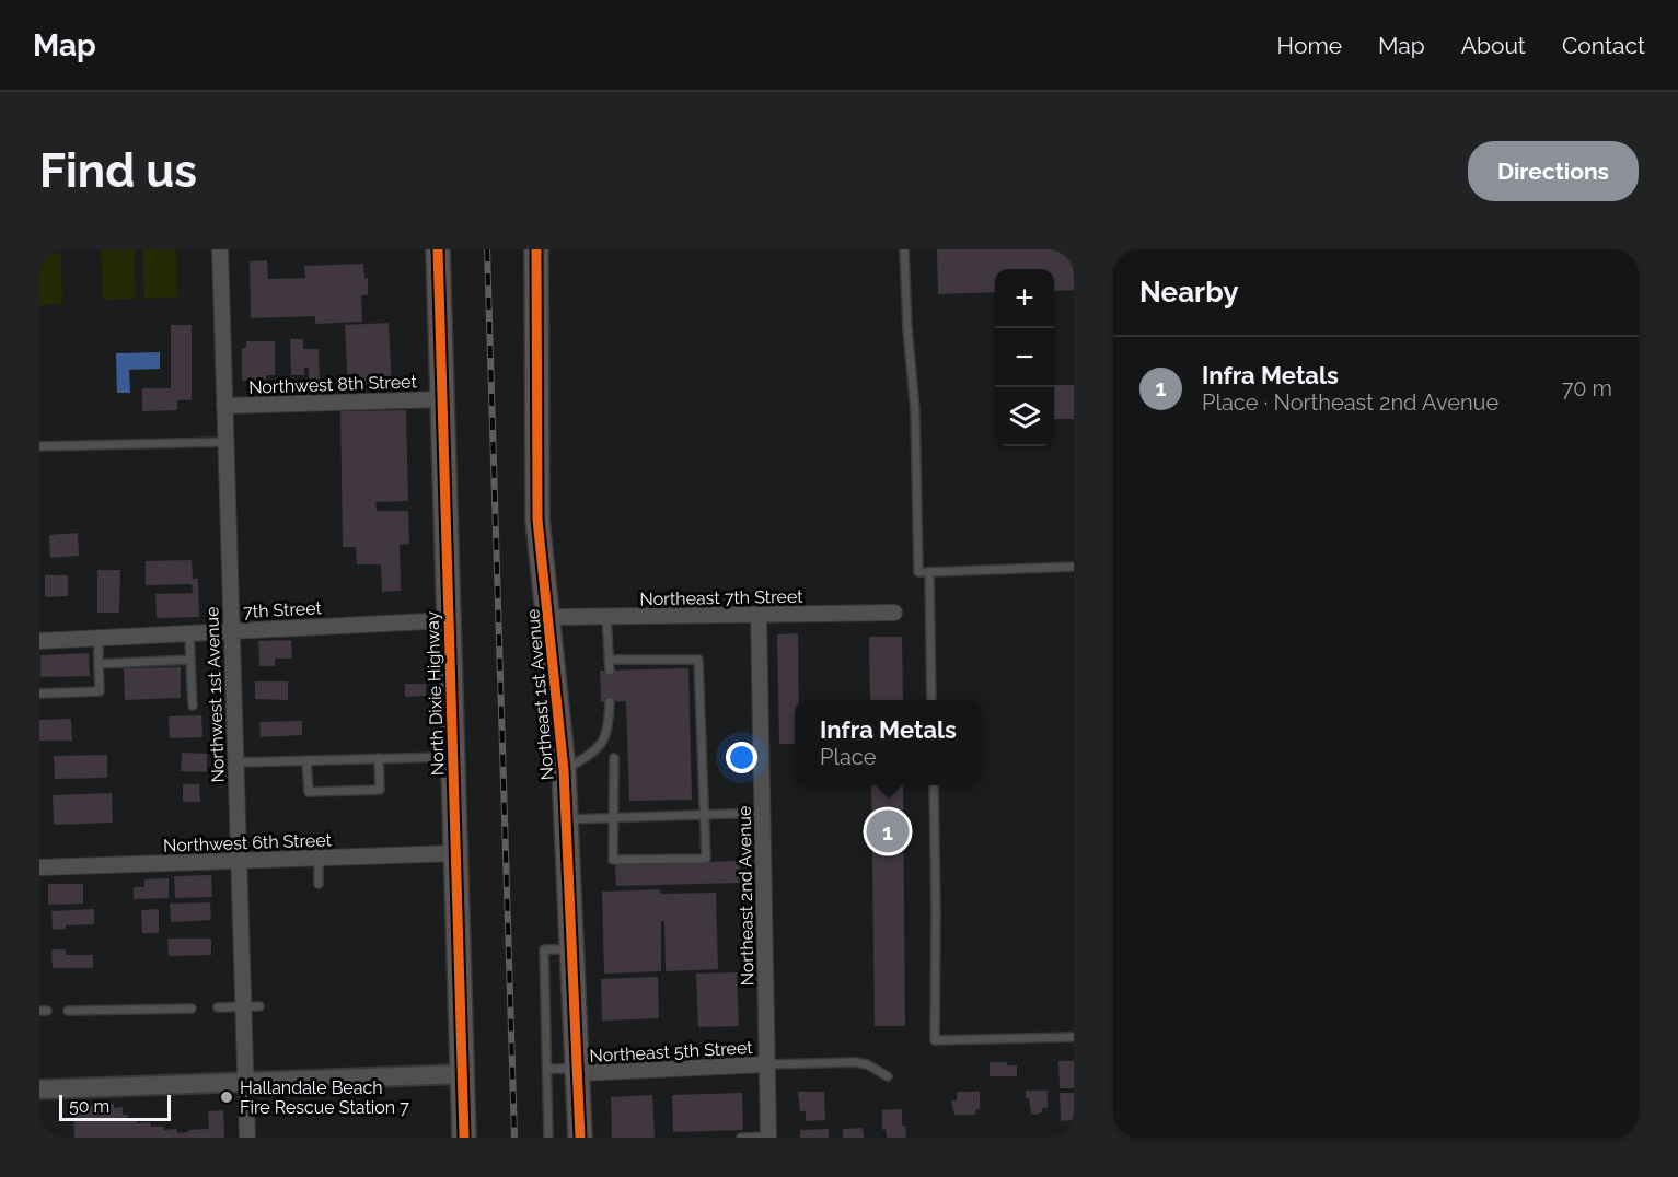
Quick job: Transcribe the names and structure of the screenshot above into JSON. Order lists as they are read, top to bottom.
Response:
{
  "streets": {
    "main road": ["North Dixie Highway", "Northeast 1st Avenue"],
    "street": [
      "Northwest 8th Street",
      "Northeast 7th Street",
      "7th Street",
      "Northwest 1st Avenue",
      "Northwest 6th Street",
      "Northeast 2nd Avenue",
      "Northeast 5th Street"
    ]
  },
  "crossings": [
    ["Northwest 8th Street", "North Dixie Highway"],
    ["Northwest 8th Street", "Northwest 1st Avenue"],
    ["Northeast 7th Street", "Northeast 1st Avenue"],
    ["Northeast 7th Street", "Northeast 2nd Avenue"],
    ["7th Street", "North Dixie Highway"],
    ["7th Street", "Northwest 1st Avenue"],
    ["North Dixie Highway", "Northwest 6th Street"],
    ["Northwest 1st Avenue", "Northwest 6th Street"],
    ["Northeast 1st Avenue", "Northeast 5th Street"],
    ["Northeast 2nd Avenue", "Northeast 5th Street"]
  ],
  "places": ["Hallandale Beach Fire Rescue Station 7"],
  "scale_bar": "50 m",
  "page": {
    "header": "Map",
    "nav": [
      "Home",
      "Map",
      "About",
      "Contact"
    ],
    "buttons": "Directions",
    "title": "Find us",
    "heading": "Nearby",
    "map_buttons": ["+", "−"],
    "list": [
      {
        "mark": "1",
        "name": "Infra Metals",
        "note": "Place · Northeast 2nd Avenue",
        "value": "70 m"
      }
    ],
    "popup": ["Infra Metals", "Place"],
    "pins": "1",
    "scale": "50 m"
  }
}
